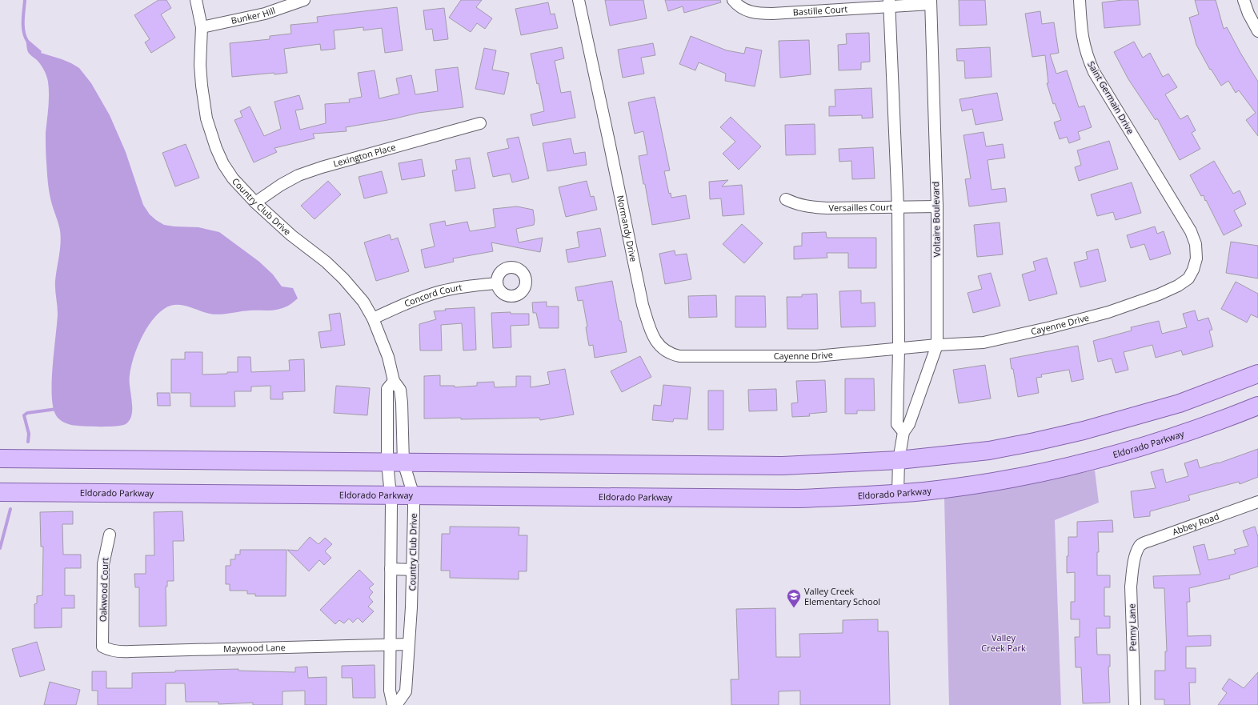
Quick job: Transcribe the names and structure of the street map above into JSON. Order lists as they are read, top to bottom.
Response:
{
  "streets": {
    "main road": ["Eldorado Parkway"],
    "street": [
      "Bastille Court",
      "Bunker Hill",
      "Saint Germain Drive",
      "Lexington Place",
      "Country Club Drive",
      "Versailles Court",
      "Voltaire Boulevard",
      "Normandy Drive",
      "Concord Court",
      "Cayenne Drive",
      "Abbey Road",
      "Oakwood Court",
      "Penny Lane",
      "Maywood Lane"
    ]
  },
  "crossings": [
    ["Bastille Court", "Voltaire Boulevard"],
    ["Bunker Hill", "Country Club Drive"],
    ["Saint Germain Drive", "Cayenne Drive"],
    ["Lexington Place", "Country Club Drive"],
    ["Country Club Drive", "Concord Court"],
    ["Country Club Drive", "Eldorado Parkway"],
    ["Country Club Drive", "Maywood Lane"],
    ["Versailles Court", "Voltaire Boulevard"],
    ["Voltaire Boulevard", "Cayenne Drive"],
    ["Voltaire Boulevard", "Eldorado Parkway"],
    ["Normandy Drive", "Cayenne Drive"],
    ["Abbey Road", "Penny Lane"],
    ["Oakwood Court", "Maywood Lane"]
  ],
  "parks": ["Valley Creek Park"],
  "places": {
    "school or university": ["Valley Creek Elementary School"]
  }
}
